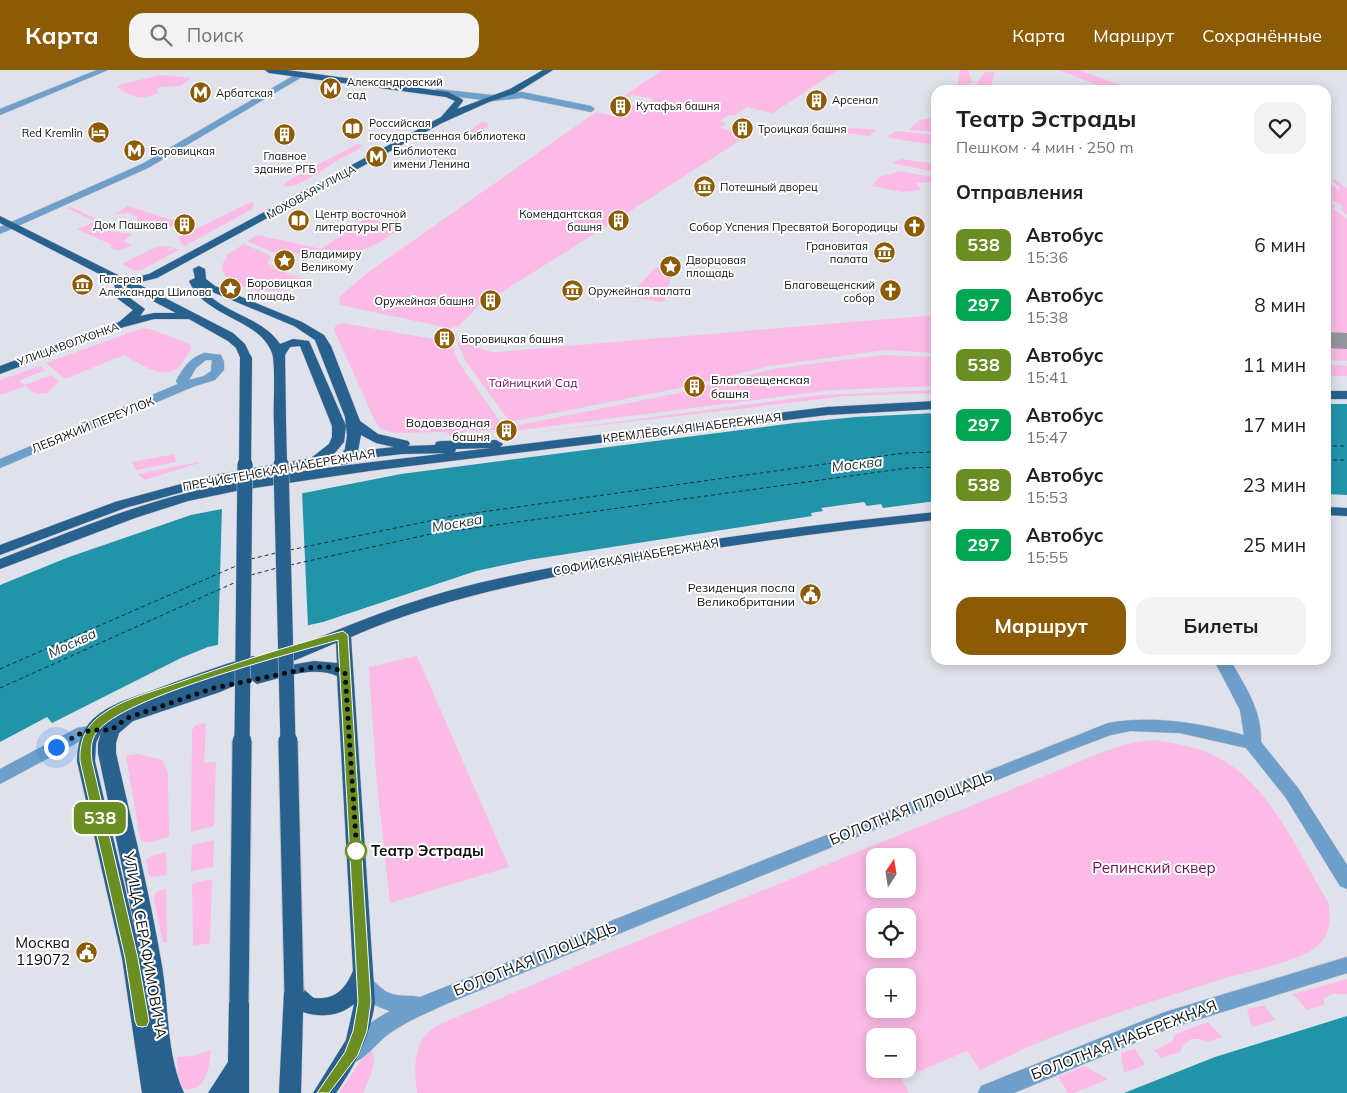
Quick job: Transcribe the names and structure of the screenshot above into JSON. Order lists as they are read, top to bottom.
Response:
{
  "streets": {
    "main road": [
      "МОХОВАЯ УЛИЦА",
      "УЛИЦА ВОЛХОНКА",
      "КРЕМЛЁВСКАЯ НАБЕРЕЖНАЯ",
      "ПРЕЧИСТЕНСКАЯ НАБЕРЕЖНАЯ",
      "СОФИЙСКАЯ НАБЕРЕЖНАЯ",
      "УЛИЦА СЕРАФИМОВИЧА"
    ],
    "street": ["ЛЕБЯЖИЙ ПЕРЕУЛОК", "БОЛОТНАЯ ПЛОЩАДЬ", "БОЛОТНАЯ НАБЕРЕЖНАЯ"]
  },
  "crossings": [
    ["КРЕМЛЁВСКАЯ НАБЕРЕЖНАЯ", "ПРЕЧИСТЕНСКАЯ НАБЕРЕЖНАЯ"],
    ["СОФИЙСКАЯ НАБЕРЕЖНАЯ", "УЛИЦА СЕРАФИМОВИЧА"]
  ],
  "water": ["Москва"],
  "parks": ["Тайницкий Сад", "Репинский сквер"],
  "places": {
    "metro station": [
      "Александровский сад",
      "Арбатская",
      "Боровицкая",
      "Библиотека имени Ленина"
    ],
    "building": [
      "Арсенал",
      "Кутафья башня",
      "Троицкая башня",
      "Главное здание РГБ",
      "Комендантская башня",
      "Дом Пашкова",
      "Оружейная башня",
      "Боровицкая башня",
      "Благовещенская башня",
      "Водовзводная башня"
    ],
    "library": ["Российская государственная библиотека", "Центр восточной литературы РГБ"],
    "hotel": ["Red Kremlin"],
    "museum": [
      "Потешный дворец",
      "Грановитая палата",
      "Галерея Александра Шилова",
      "Оружейная палата"
    ],
    "church": ["Собор Успения Пресвятой Богородицы", "Благовещенский собор"],
    "place": ["Владимиру Великому", "Дворцовая площадь", "Боровицкая площадь"],
    "public building": ["Резиденция посла Великобритании", "Москва 119072"],
    "other": ["Театр Эстрады"]
  },
  "lines": ["bus line 538"],
  "north": "top",
  "page": {
    "header": "Карта",
    "search": "Поиск",
    "nav": ["Карта", "Маршрут", "Сохранённые"],
    "on_map": "538",
    "heading": [
      ["Театр Эстрады", "Пешком · 4 мин · 250 m"],
      "Отправления"
    ],
    "list": [
      {
        "mark": "538",
        "name": "Автобус",
        "note": "15:36",
        "value": "6 мин"
      },
      {
        "mark": "297",
        "name": "Автобус",
        "note": "15:38",
        "value": "8 мин"
      },
      {
        "mark": "538",
        "name": "Автобус",
        "note": "15:41",
        "value": "11 мин"
      },
      {
        "mark": "297",
        "name": "Автобус",
        "note": "15:47",
        "value": "17 мин"
      },
      {
        "mark": "538",
        "name": "Автобус",
        "note": "15:53",
        "value": "23 мин"
      },
      {
        "mark": "297",
        "name": "Автобус",
        "note": "15:55",
        "value": "25 мин"
      }
    ],
    "buttons": ["Маршрут", "Билеты"],
    "map_buttons": ["+", "−"]
  }
}
